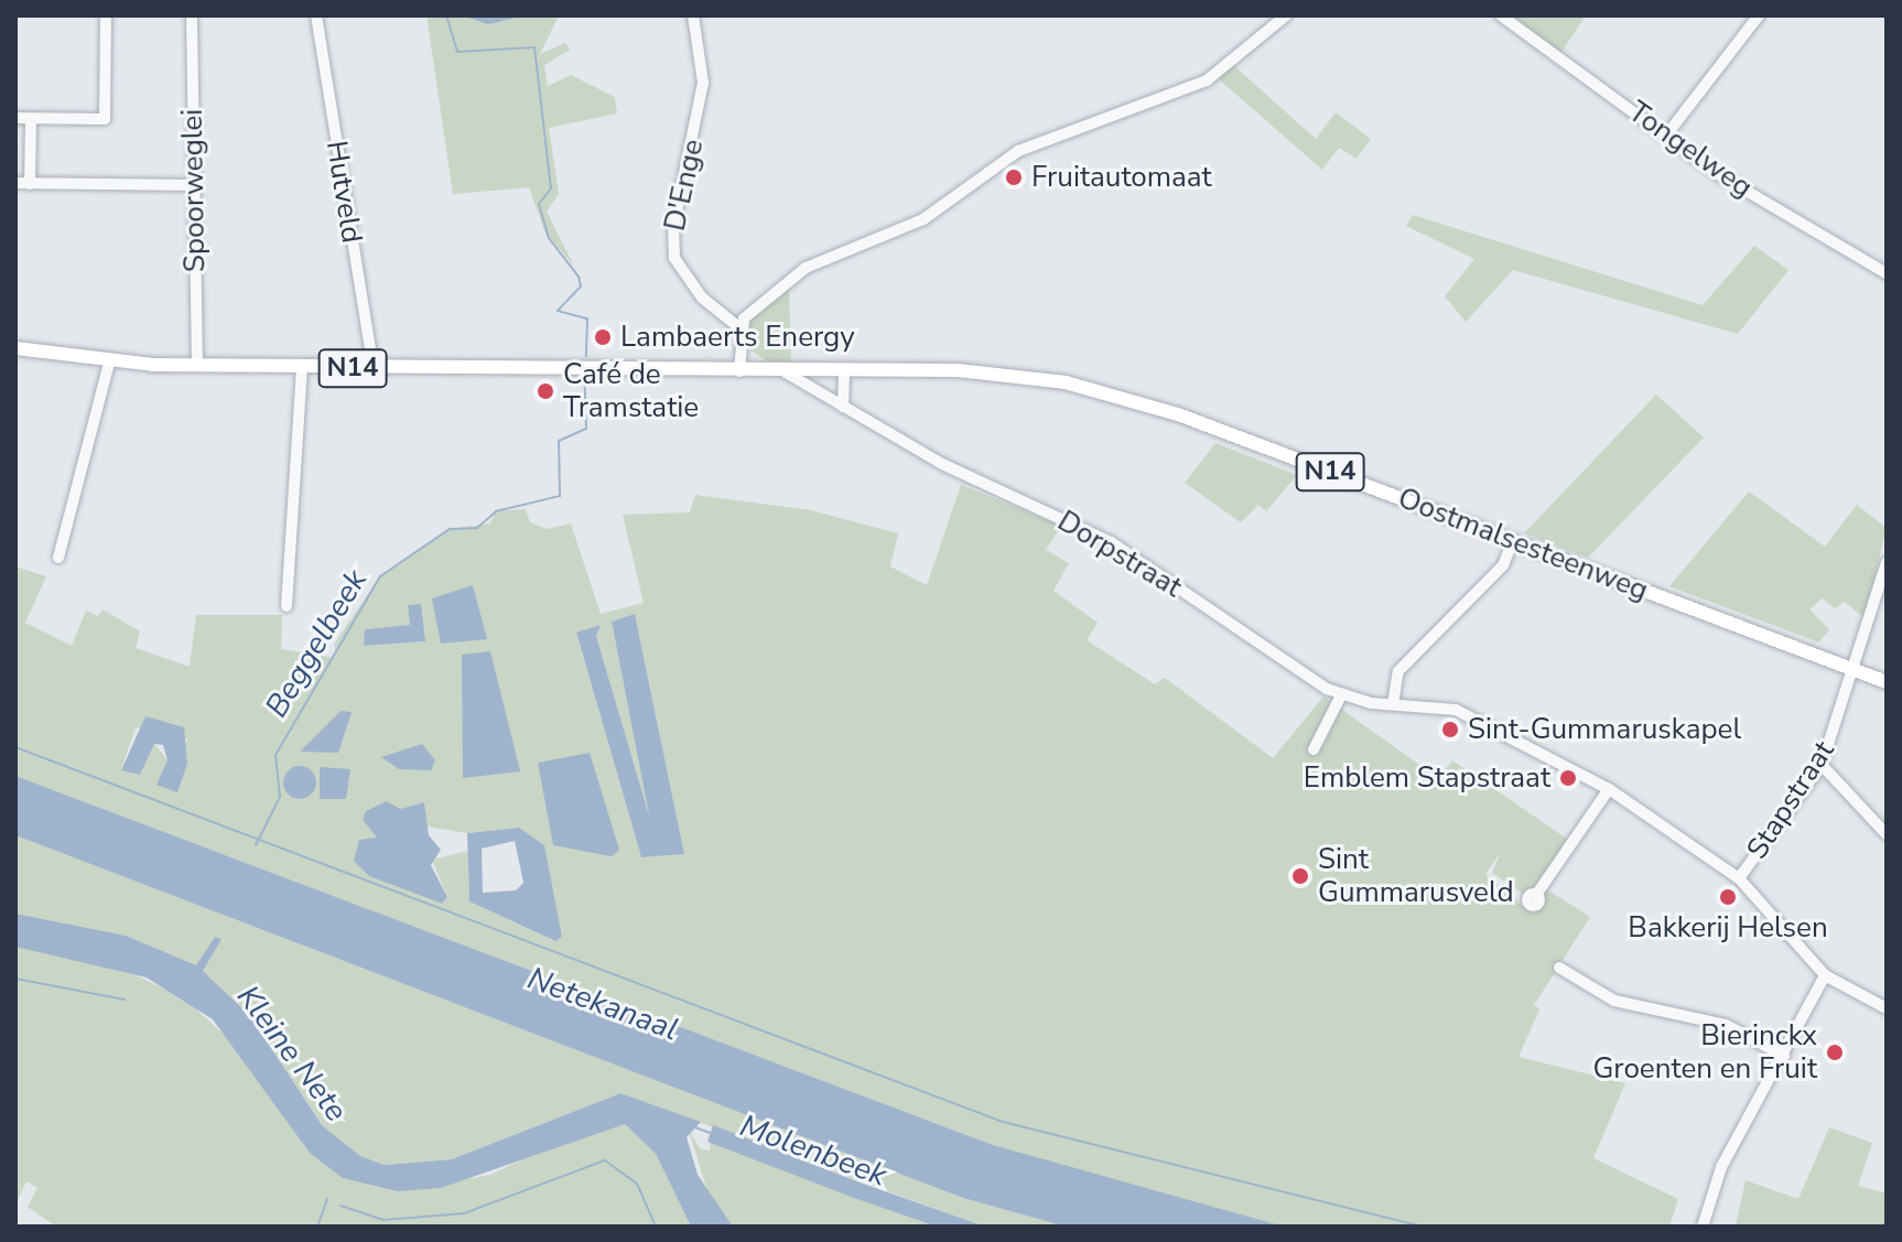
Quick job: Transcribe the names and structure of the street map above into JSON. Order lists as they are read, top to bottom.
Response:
{
  "streets": {
    "main road": ["N14", "Oostmalsesteenweg"],
    "street": [
      "Tongelweg",
      "D'Enge",
      "Spoorweglei",
      "Hutveld",
      "Dorpstraat",
      "Stapstraat"
    ]
  },
  "crossings": [
    ["Spoorweglei", "N14"],
    ["Hutveld", "N14"],
    ["N14", "Oostmalsesteenweg"],
    ["Oostmalsesteenweg", "Dorpstraat"],
    ["Oostmalsesteenweg", "Stapstraat"],
    ["Dorpstraat", "Stapstraat"]
  ],
  "water": [
    "Beggelbeek",
    "Netekanaal",
    "Kleine Nete",
    "Molenbeek"
  ],
  "places": [
    "Fruitautomaat",
    "Lambaerts Energy",
    "Café de Tramstatie",
    "Sint-Gummaruskapel",
    "Emblem Stapstraat",
    "Sint Gummarusveld",
    "Bakkerij Helsen",
    "Bierinckx Groenten en Fruit"
  ]
}
